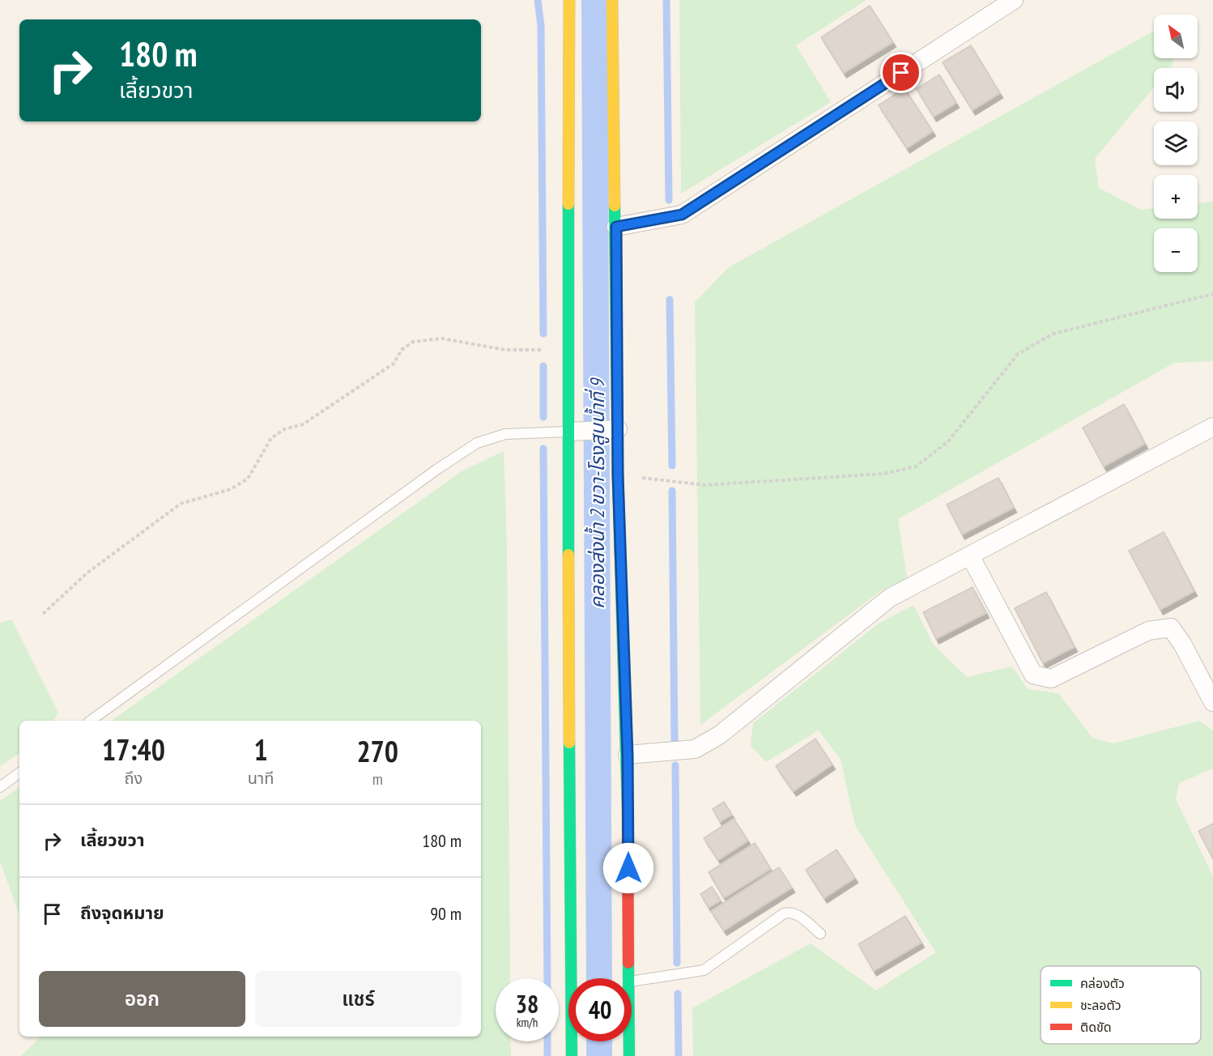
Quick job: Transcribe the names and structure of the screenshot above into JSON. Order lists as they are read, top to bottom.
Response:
{
  "water": ["คลองส่งน้ำ 2 ขวา-โรงสูบน้ำที่ 9"],
  "legend": ["คล่องตัว", "ชะลอตัว", "ติดขัด"],
  "north": "top left",
  "page": {
    "map_buttons": ["+", "−"],
    "turn": ["180 m", "เลี้ยวขวา"],
    "eta": [
      "17:40",
      "ถึง",
      "1",
      "นาที",
      "270",
      "m"
    ],
    "list": [
      {
        "name": "เลี้ยวขวา",
        "value": "180 m"
      },
      {
        "name": "ถึงจุดหมาย",
        "value": "90 m"
      }
    ],
    "buttons": ["ออก", "แชร์"],
    "speed": "38 km/h",
    "limit": "40"
  }
}
